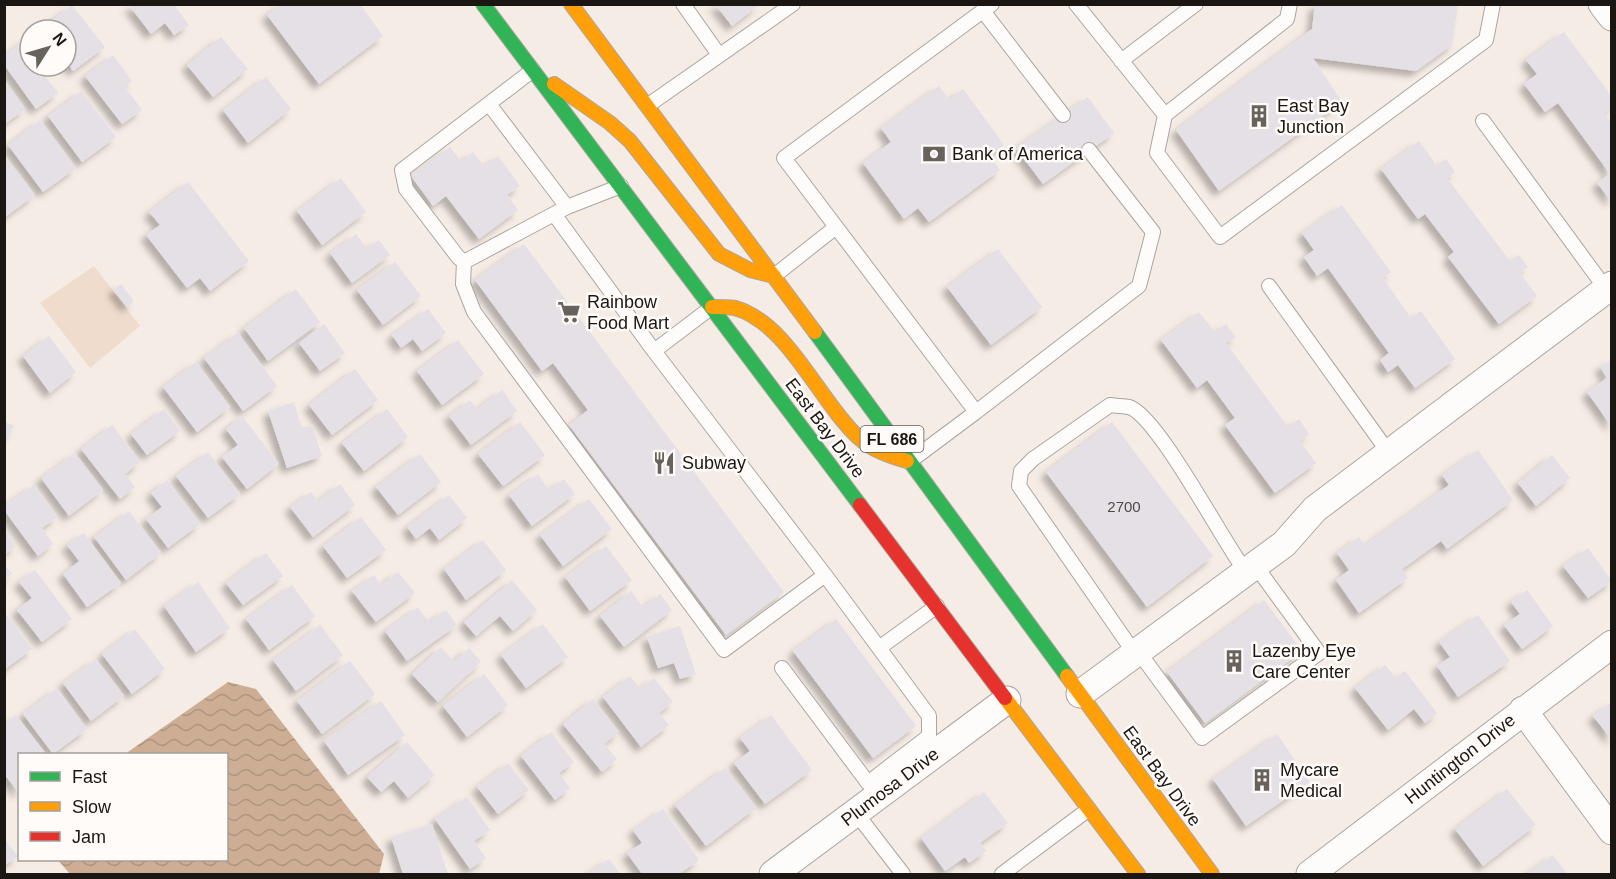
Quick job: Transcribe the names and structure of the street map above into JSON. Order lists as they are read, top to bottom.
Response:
{
  "streets": {
    "main road": ["East Bay Drive", "FL 686"],
    "street": ["Huntington Drive", "Plumosa Drive"]
  },
  "crossings": [
    ["East Bay Drive", "Plumosa Drive"]
  ],
  "places": {
    "building": ["East Bay Junction", "Lazenby Eye Care Center", "Mycare Medical"],
    "bank": ["Bank of America"],
    "supermarket": ["Rainbow Food Mart"],
    "restaurant": ["Subway"]
  },
  "house_numbers": ["2700"],
  "legend": ["Fast", "Slow", "Jam"],
  "north": "top right"
}
